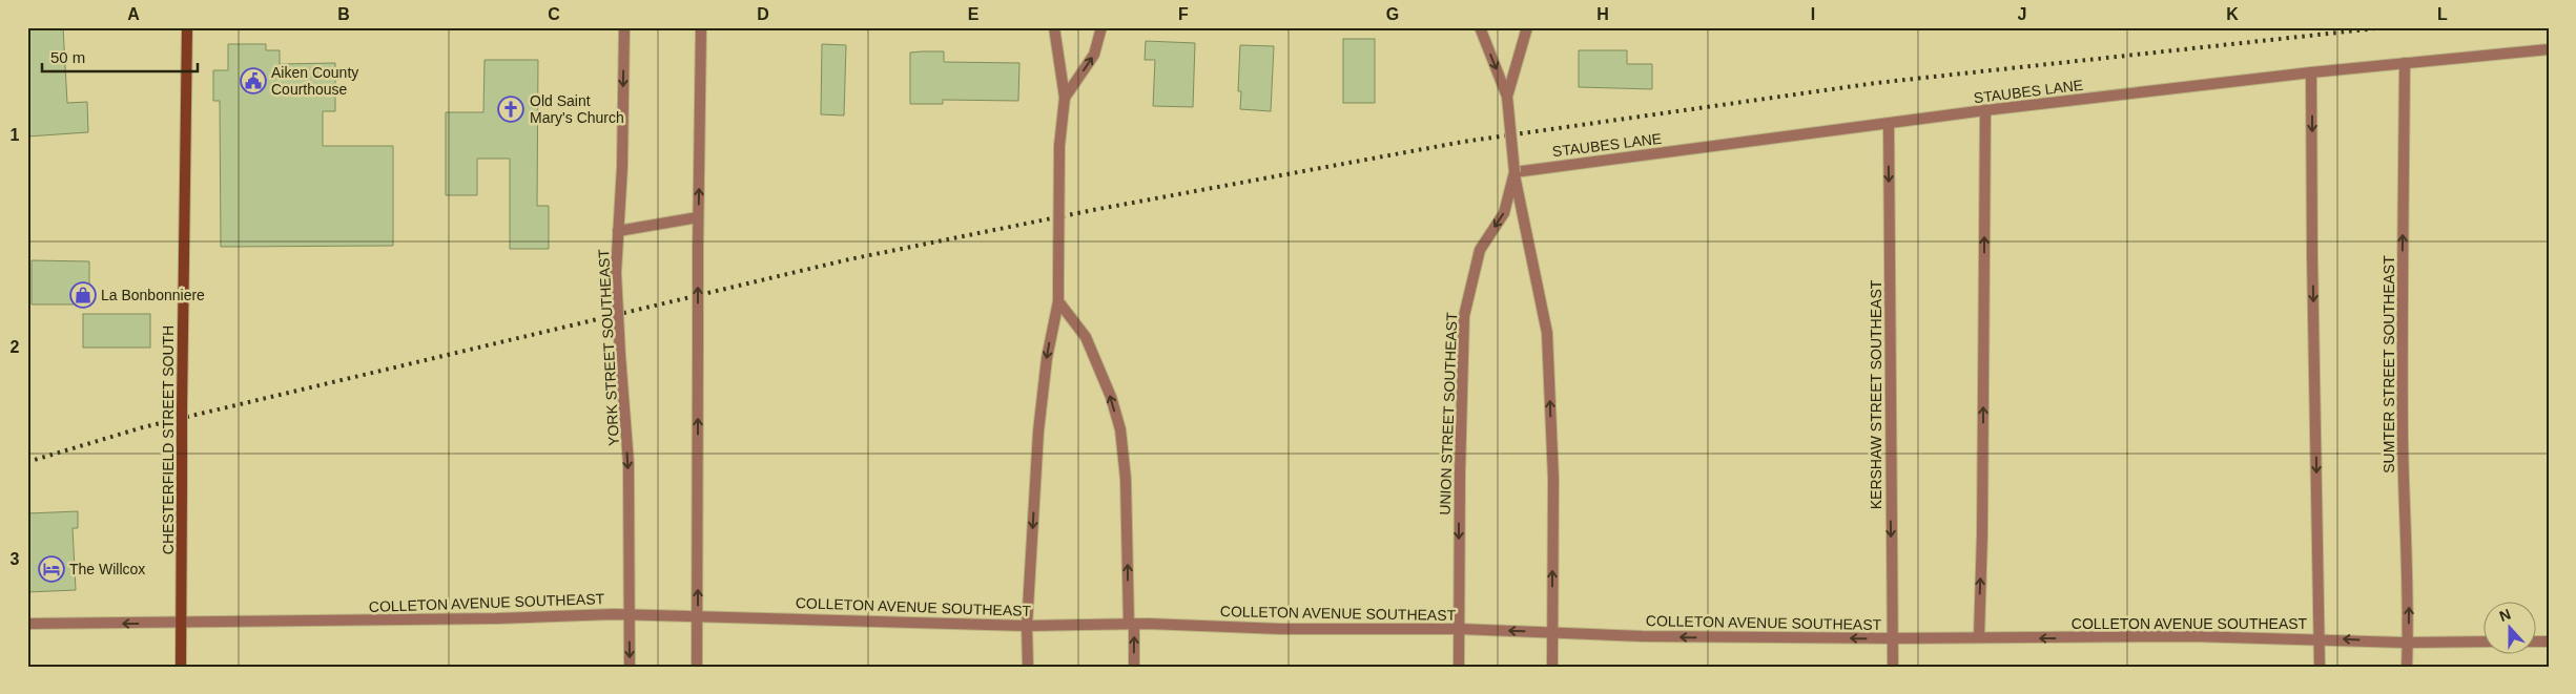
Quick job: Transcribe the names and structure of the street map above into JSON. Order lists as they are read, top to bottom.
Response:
{
  "streets": {
    "main road": ["CHESTERFIELD STREET SOUTH"],
    "street": [
      "STAUBES LANE",
      "YORK STREET SOUTHEAST",
      "SUMTER STREET SOUTHEAST",
      "KERSHAW STREET SOUTHEAST",
      "UNION STREET SOUTHEAST",
      "COLLETON AVENUE SOUTHEAST"
    ]
  },
  "crossings": [
    ["STAUBES LANE", "SUMTER STREET SOUTHEAST"],
    ["STAUBES LANE", "KERSHAW STREET SOUTHEAST"],
    ["STAUBES LANE", "UNION STREET SOUTHEAST"],
    ["YORK STREET SOUTHEAST", "COLLETON AVENUE SOUTHEAST"],
    ["SUMTER STREET SOUTHEAST", "COLLETON AVENUE SOUTHEAST"],
    ["KERSHAW STREET SOUTHEAST", "COLLETON AVENUE SOUTHEAST"],
    ["UNION STREET SOUTHEAST", "COLLETON AVENUE SOUTHEAST"],
    ["CHESTERFIELD STREET SOUTH", "COLLETON AVENUE SOUTHEAST"]
  ],
  "one_way": ["COLLETON AVENUE SOUTHEAST"],
  "places": {
    "public building": ["Aiken County Courthouse"],
    "church": ["Old Saint Mary's Church"],
    "shop": ["La Bonbonniere"],
    "hotel": ["The Willcox"]
  },
  "scale_bar": "50 m",
  "north": "top",
  "grid": {
    "columns": [
      "A",
      "B",
      "C",
      "D",
      "E",
      "F",
      "G",
      "H",
      "I",
      "J",
      "K",
      "L"
    ],
    "rows": ["1", "2", "3"]
  }
}
